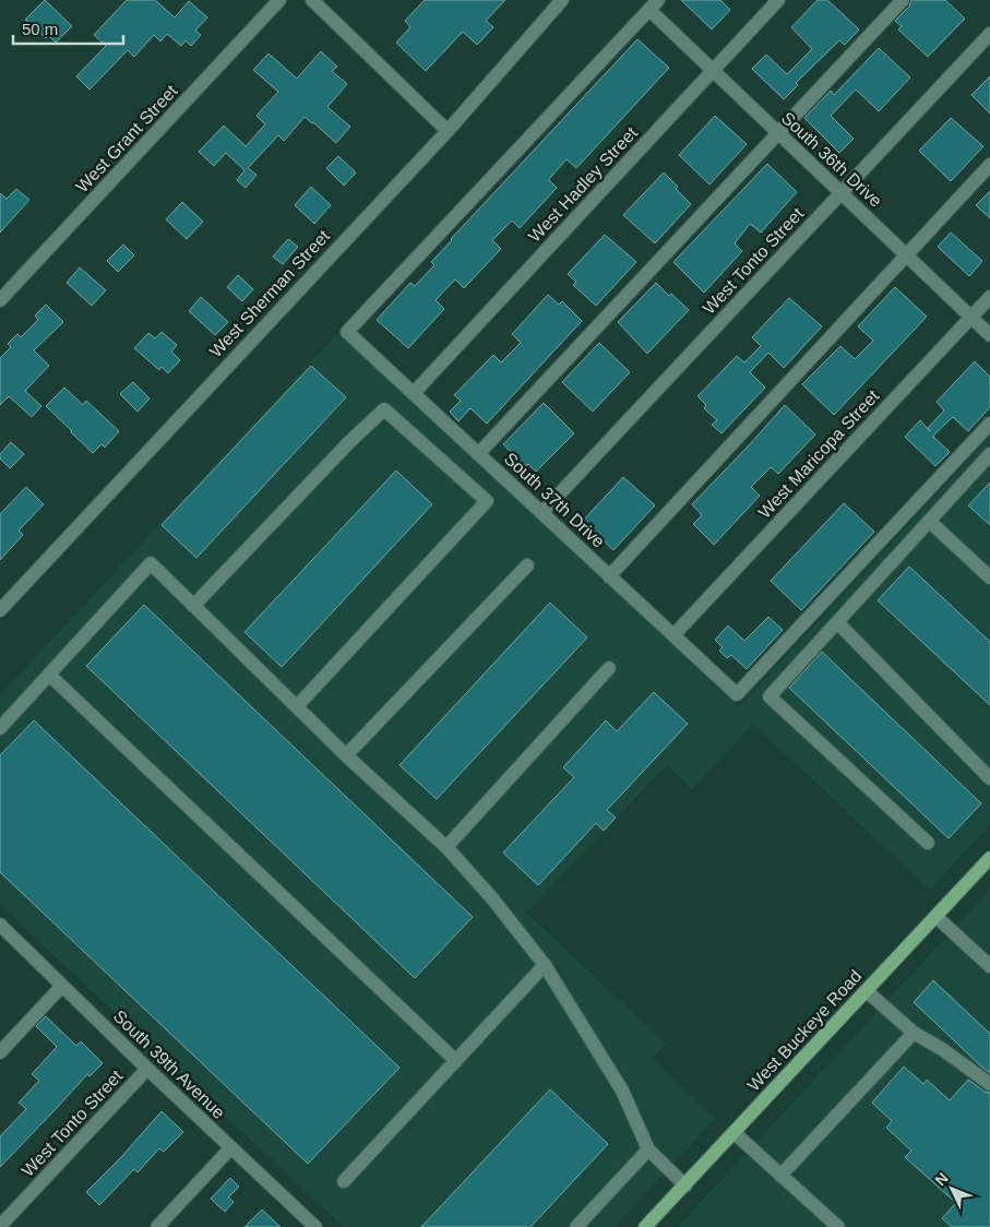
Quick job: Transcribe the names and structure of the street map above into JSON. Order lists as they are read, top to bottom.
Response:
{
  "streets": {
    "main road": ["West Buckeye Road"],
    "street": [
      "West Grant Street",
      "South 36th Drive",
      "West Hadley Street",
      "West Tonto Street",
      "West Sherman Street",
      "West Maricopa Street",
      "South 37th Drive",
      "South 39th Avenue"
    ]
  },
  "crossings": [
    ["South 36th Drive", "West Hadley Street"],
    ["South 36th Drive", "West Tonto Street"],
    ["South 36th Drive", "West Maricopa Street"],
    ["South 36th Drive", "South 37th Drive"],
    ["West Hadley Street", "South 37th Drive"],
    ["West Tonto Street", "South 37th Drive"],
    ["West Tonto Street", "South 39th Avenue"],
    ["West Maricopa Street", "South 37th Drive"]
  ],
  "scale_bar": "50 m",
  "north": "top left"
}
